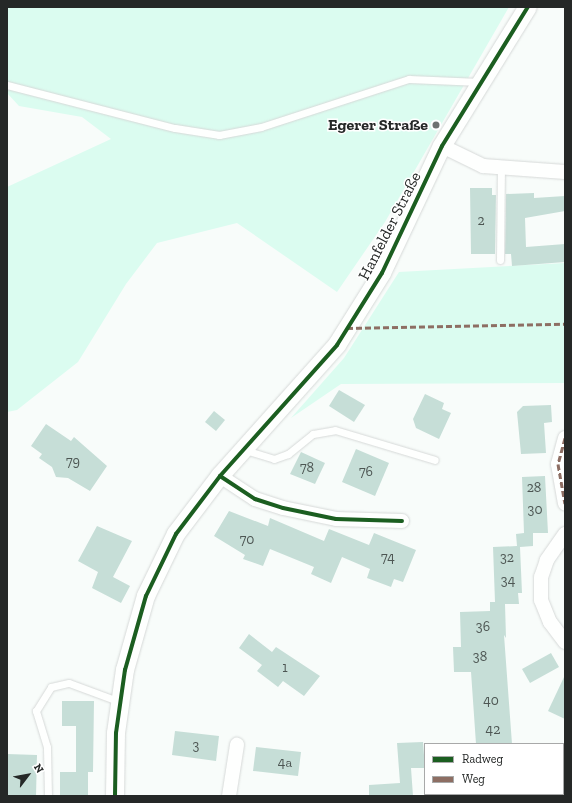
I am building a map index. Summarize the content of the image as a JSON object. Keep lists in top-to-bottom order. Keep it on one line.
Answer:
{"streets":{"street":["Hanfelder Straße"]},"places":["Egerer Straße"],"house_numbers":["2","79","78","76","28","30","70","74","32","34","36","38","1","40","42","3","4a"],"legend":["Radweg","Weg"],"north":"top right"}
